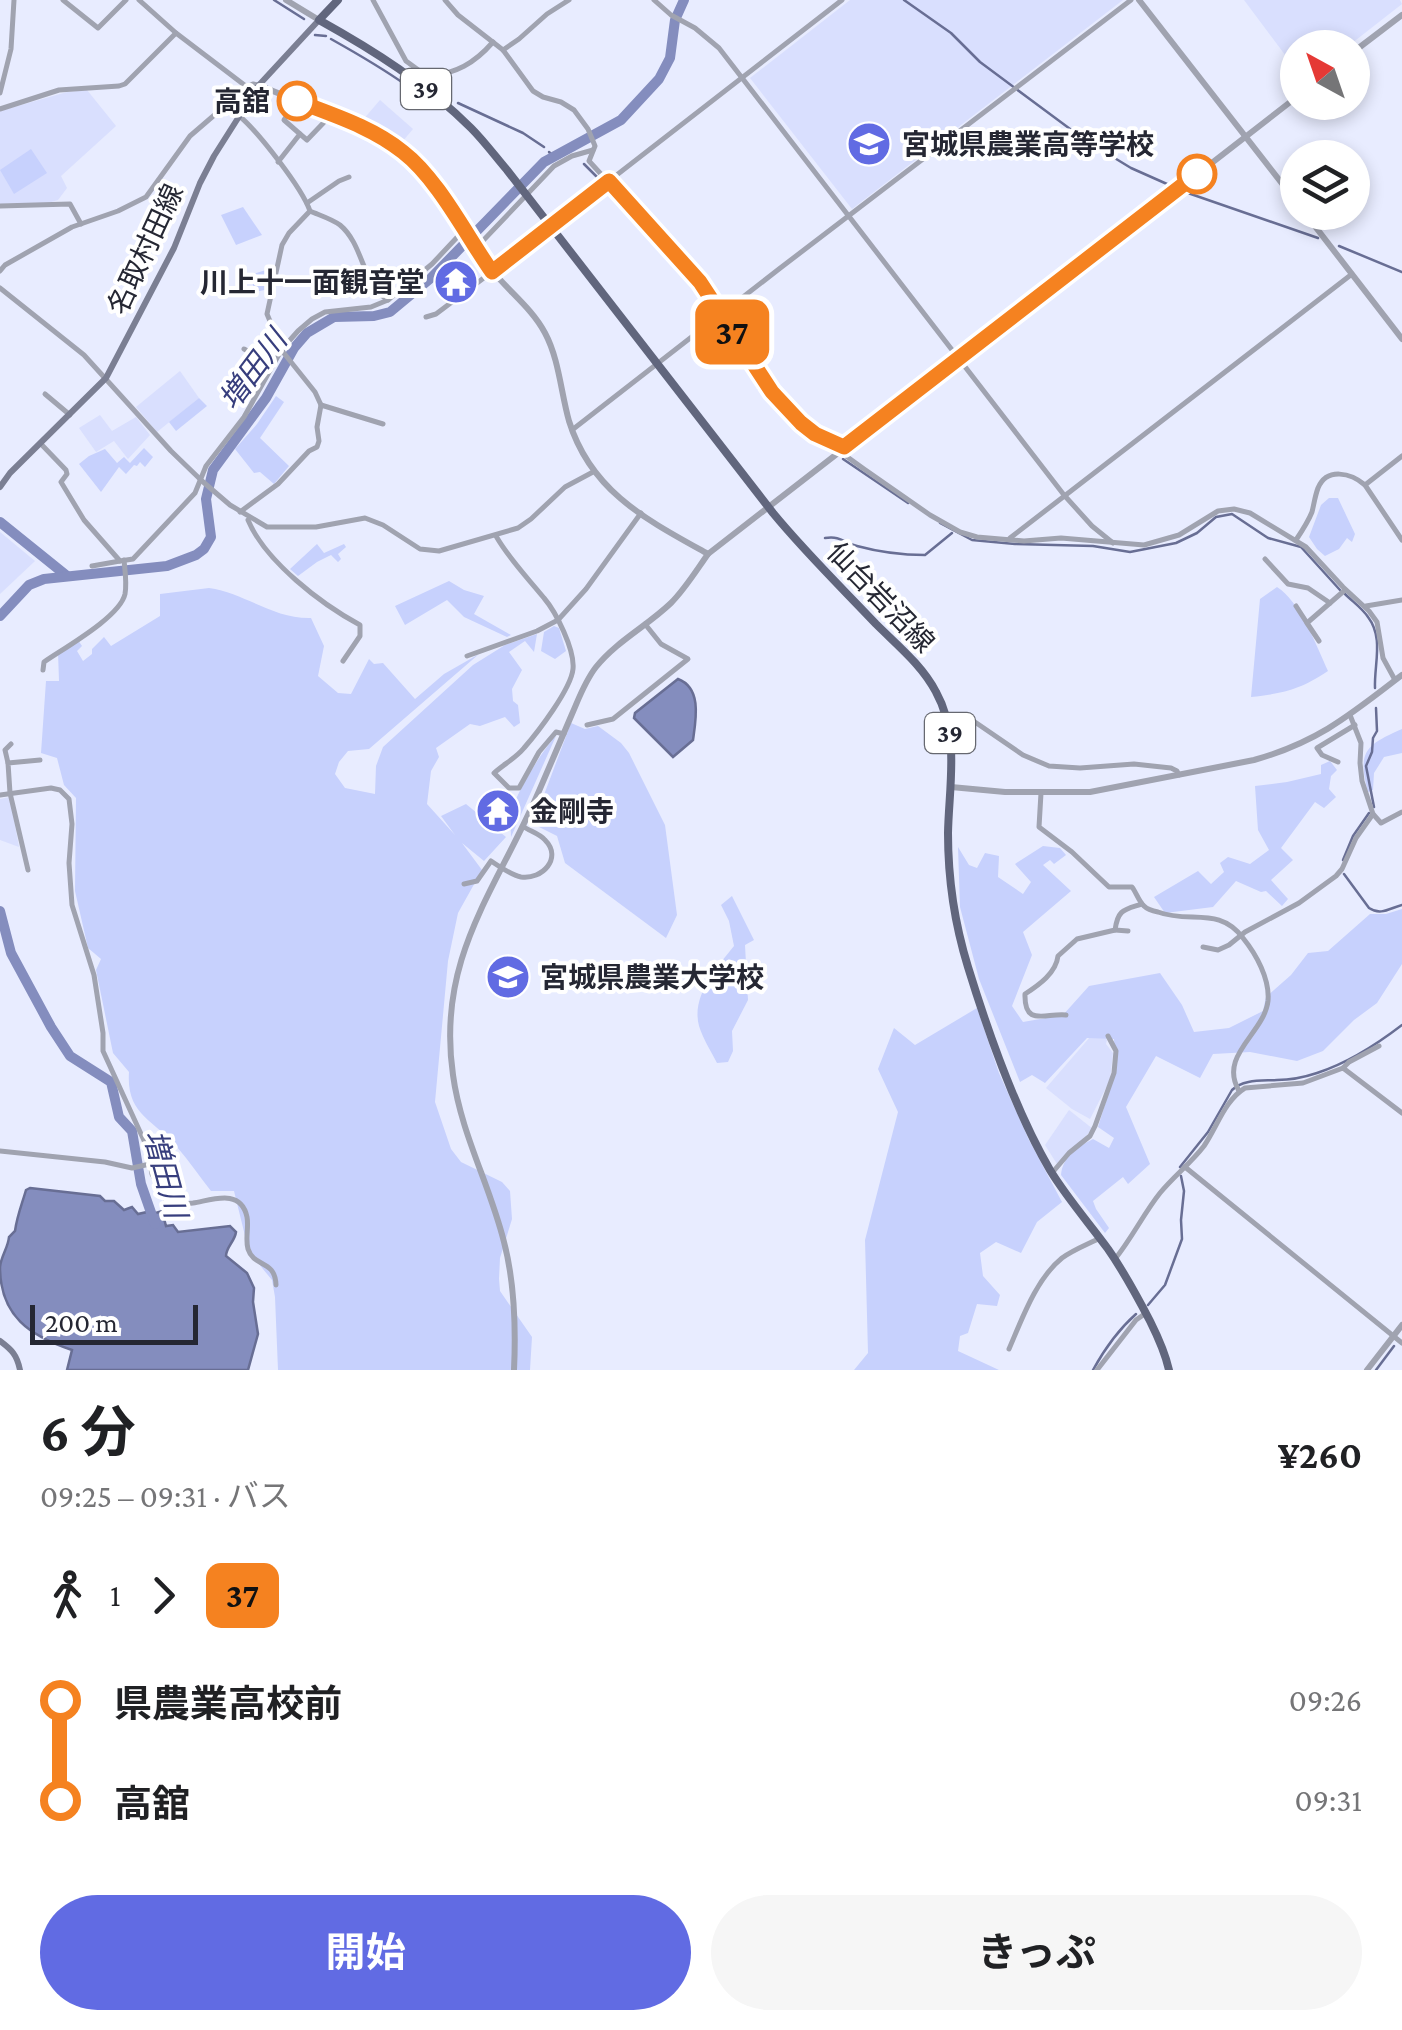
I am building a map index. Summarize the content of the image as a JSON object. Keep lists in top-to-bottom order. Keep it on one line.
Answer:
{"streets":{"main road":["39","名取村田線","仙台岩沼線"]},"crossings":[["名取村田線","仙台岩沼線"]],"water":["増田川"],"places":{"other":["高舘"],"school or university":["宮城県農業高等学校","宮城県農業大学校"],"temple":["川上十一面観音堂","金剛寺"]},"lines":["bus line 37"],"scale_bar":"200 m","north":"top left","page":{"on_map":"37","scale":"200 m","heading":["6 分","09:25 – 09:31 · バス","¥260"],"legs":["1","37"],"list":[{"name":"県農業高校前","value":"09:26"},{"name":"高舘","value":"09:31"}],"buttons":["開始","きっぷ"]}}
